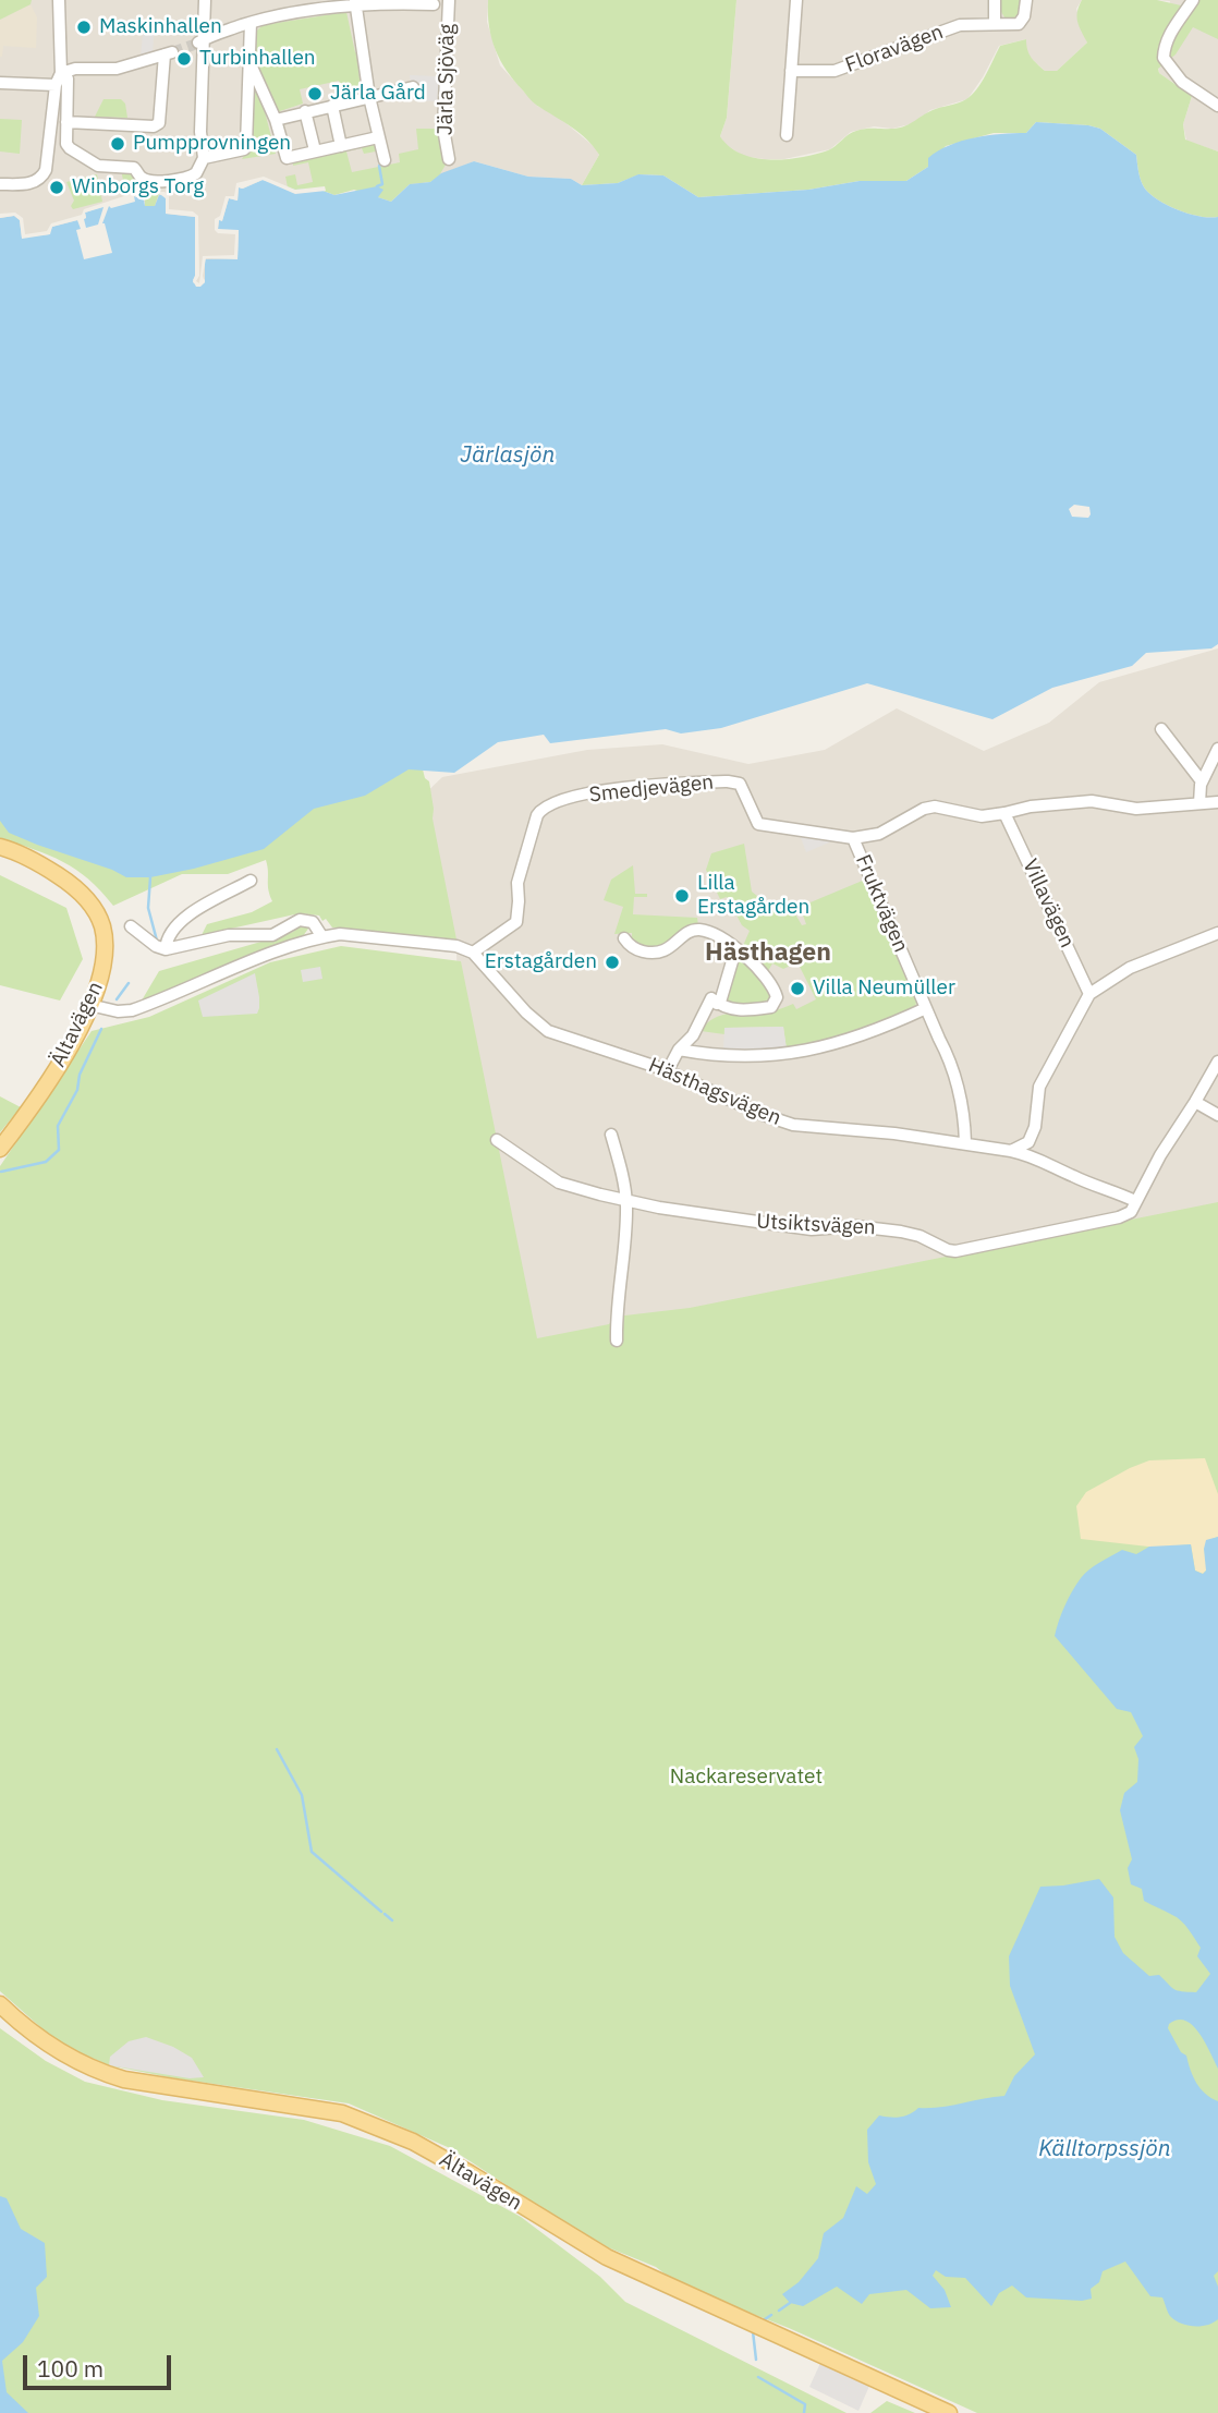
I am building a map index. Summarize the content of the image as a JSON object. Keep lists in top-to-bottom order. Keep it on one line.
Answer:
{"streets":{"main road":["Ältavägen"],"street":["Floravägen","Järla Sjöväg","Smedjevägen","Fruktvägen","Villavägen","Hästhagsvägen","Utsiktsvägen"]},"crossings":[["Smedjevägen","Fruktvägen"],["Smedjevägen","Villavägen"],["Smedjevägen","Hästhagsvägen"],["Fruktvägen","Hästhagsvägen"],["Hästhagsvägen","Utsiktsvägen"]],"districts":["Hästhagen"],"water":["Järlasjön","Källtorpssjön"],"parks":["Nackareservatet"],"places":["Maskinhallen","Turbinhallen","Järla Gård","Pumpprovningen","Winborgs Torg","Lilla Erstagården","Erstagården","Villa Neumüller"],"scale_bar":"100 m"}
